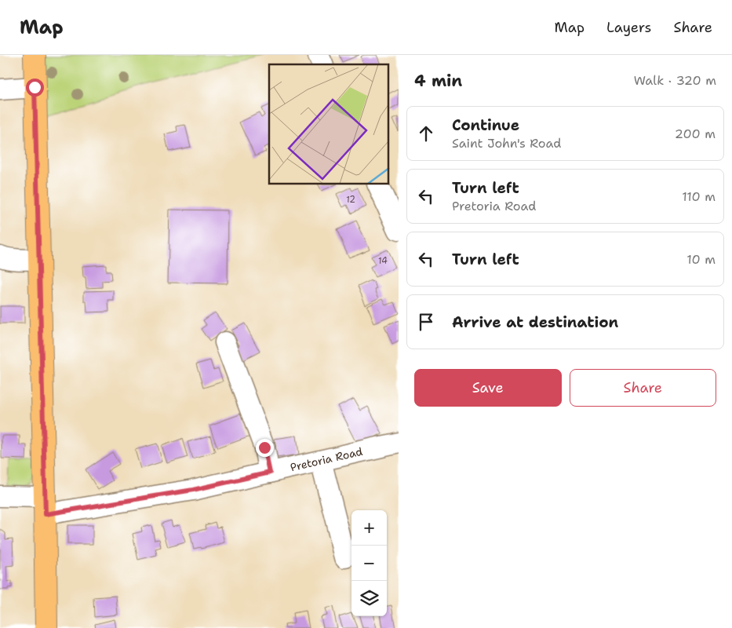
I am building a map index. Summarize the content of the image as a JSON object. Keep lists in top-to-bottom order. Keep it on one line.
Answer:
{"streets":{"street":["Pretoria Road"]},"house_numbers":["12","14"],"page":{"header":"Map","nav":["Map","Layers","Share"],"heading":["4 min","Walk · 320 m"],"list":[["Continue","Saint John's Road","200 m"],["Turn left","Pretoria Road","110 m"],["Turn left","10 m"],"Arrive at destination"],"buttons":["Save","Share"],"map_buttons":["+","−"]}}
